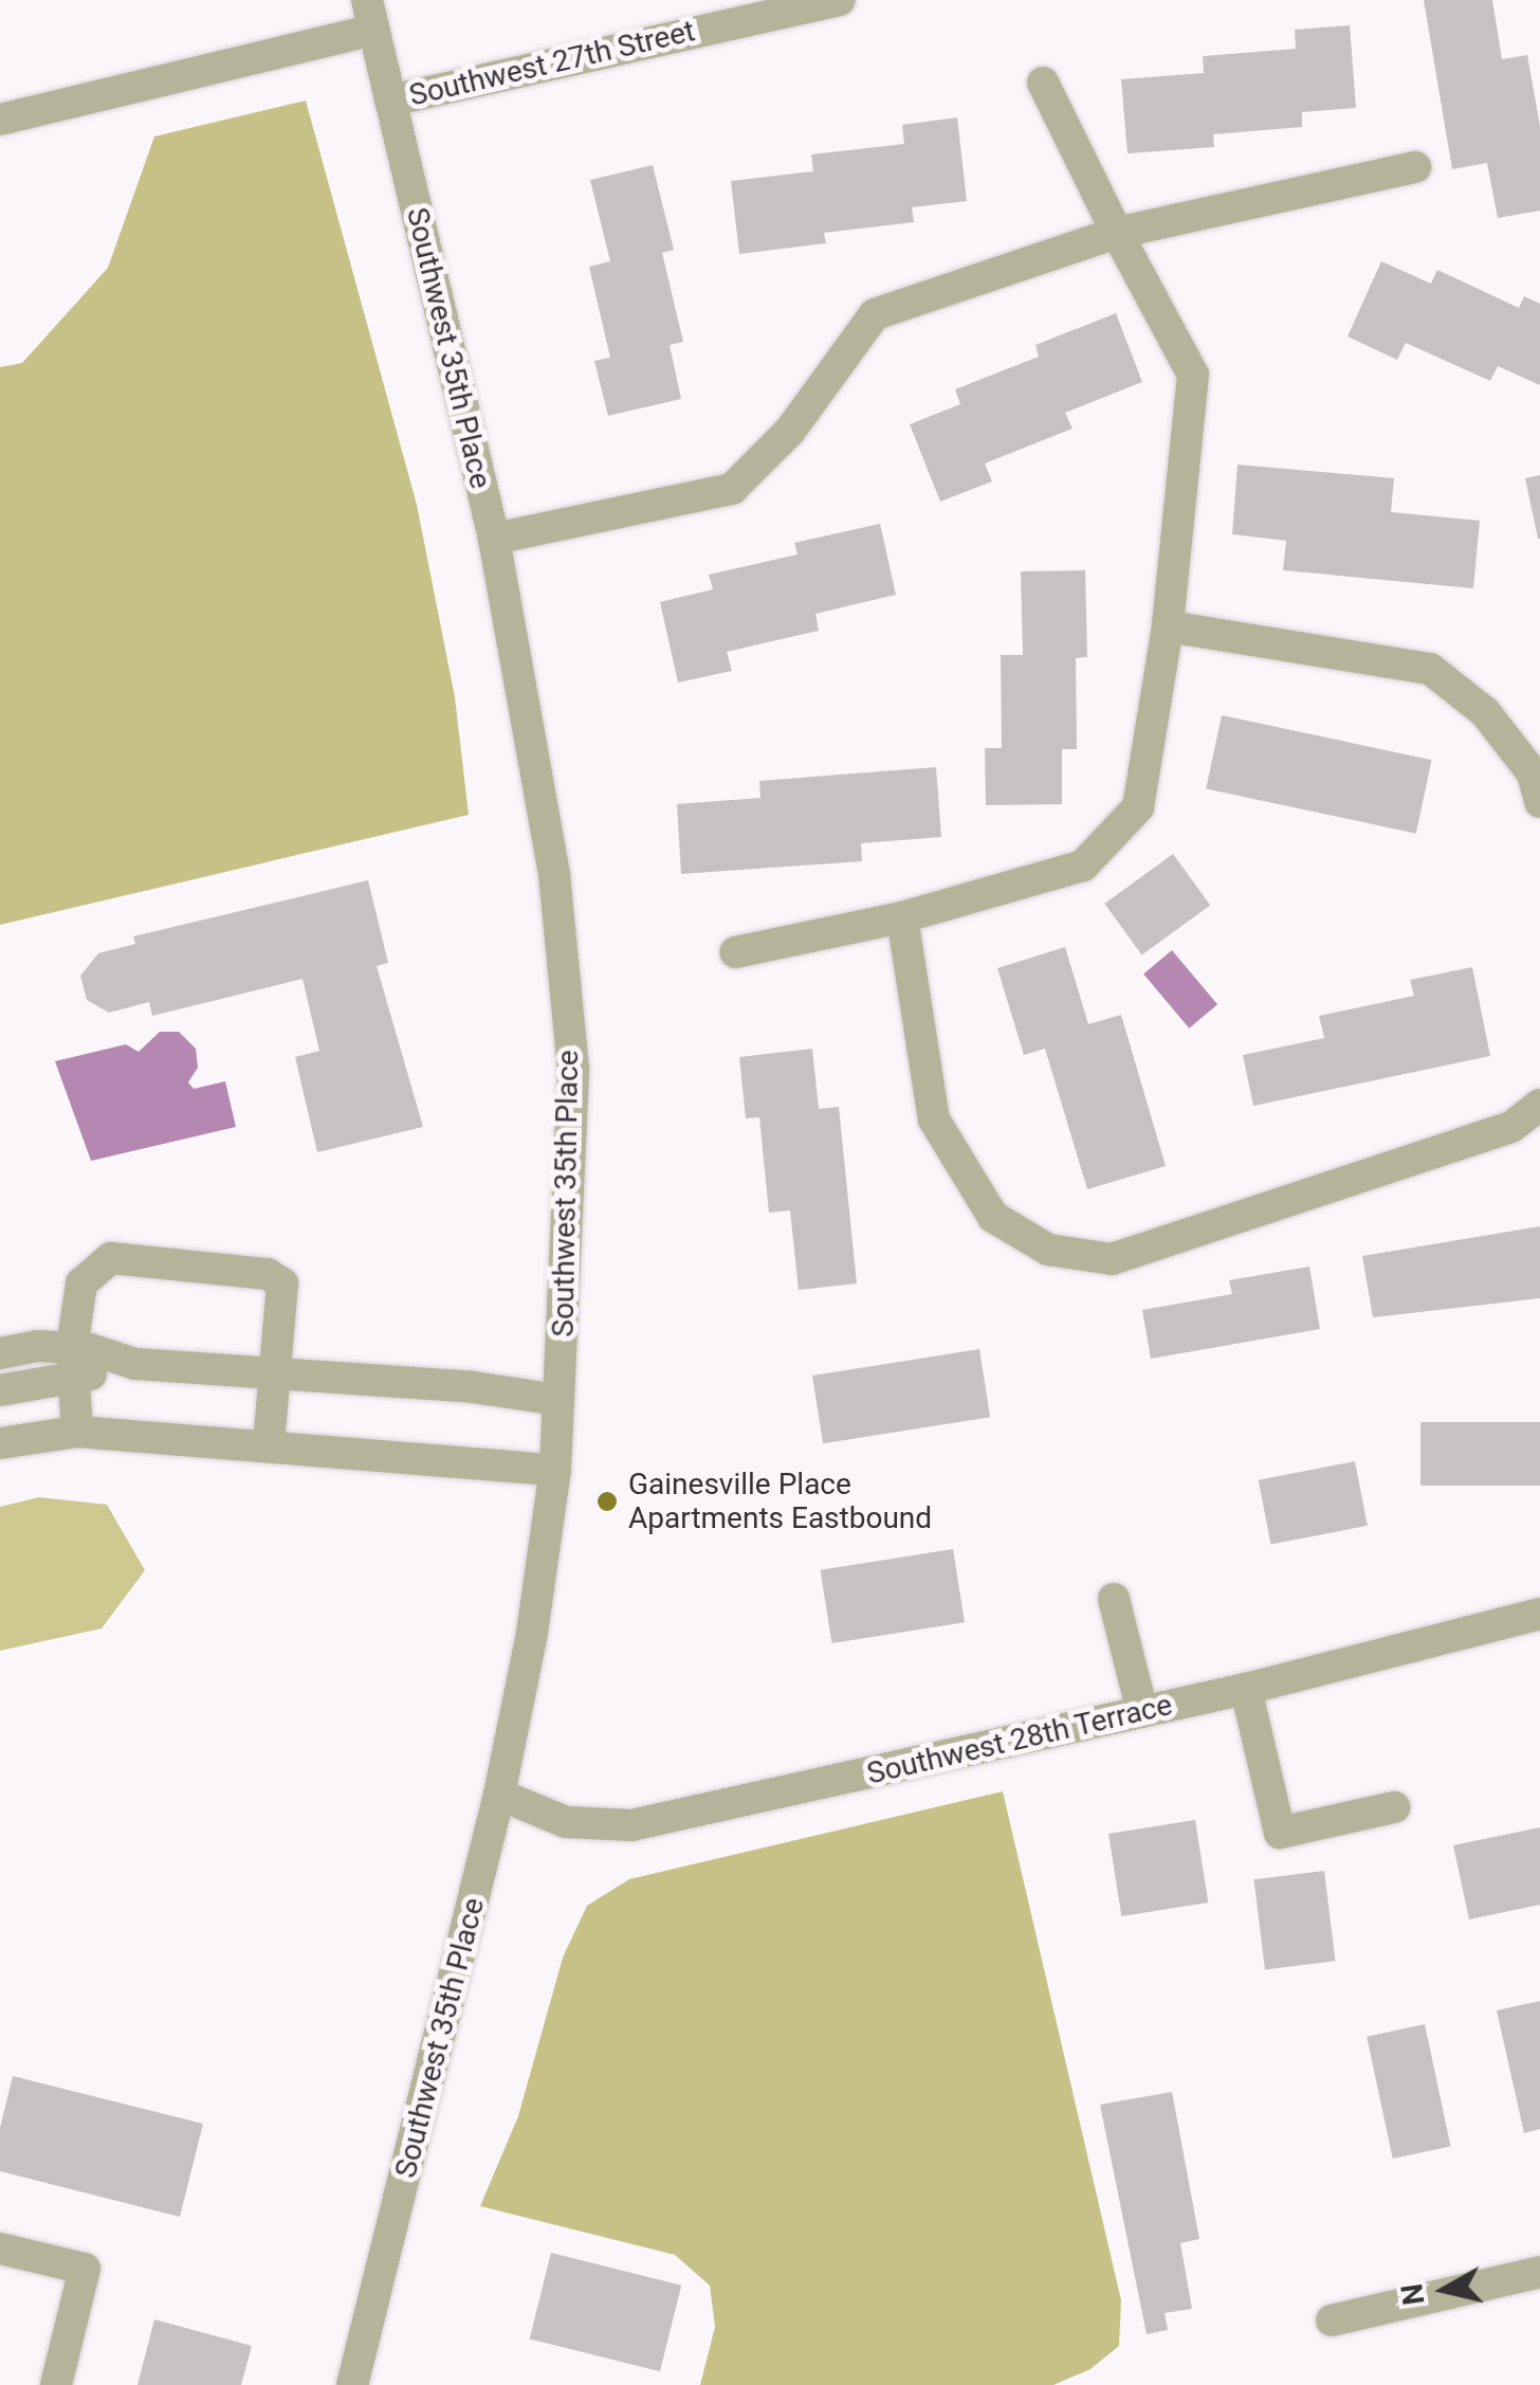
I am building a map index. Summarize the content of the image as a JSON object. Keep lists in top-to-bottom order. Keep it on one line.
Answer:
{"streets":{"street":["Southwest 27th Street","Southwest 35th Place","Southwest 28th Terrace"]},"crossings":[["Southwest 27th Street","Southwest 35th Place"],["Southwest 35th Place","Southwest 28th Terrace"]],"places":["Gainesville Place Apartments Eastbound"],"north":"left"}
